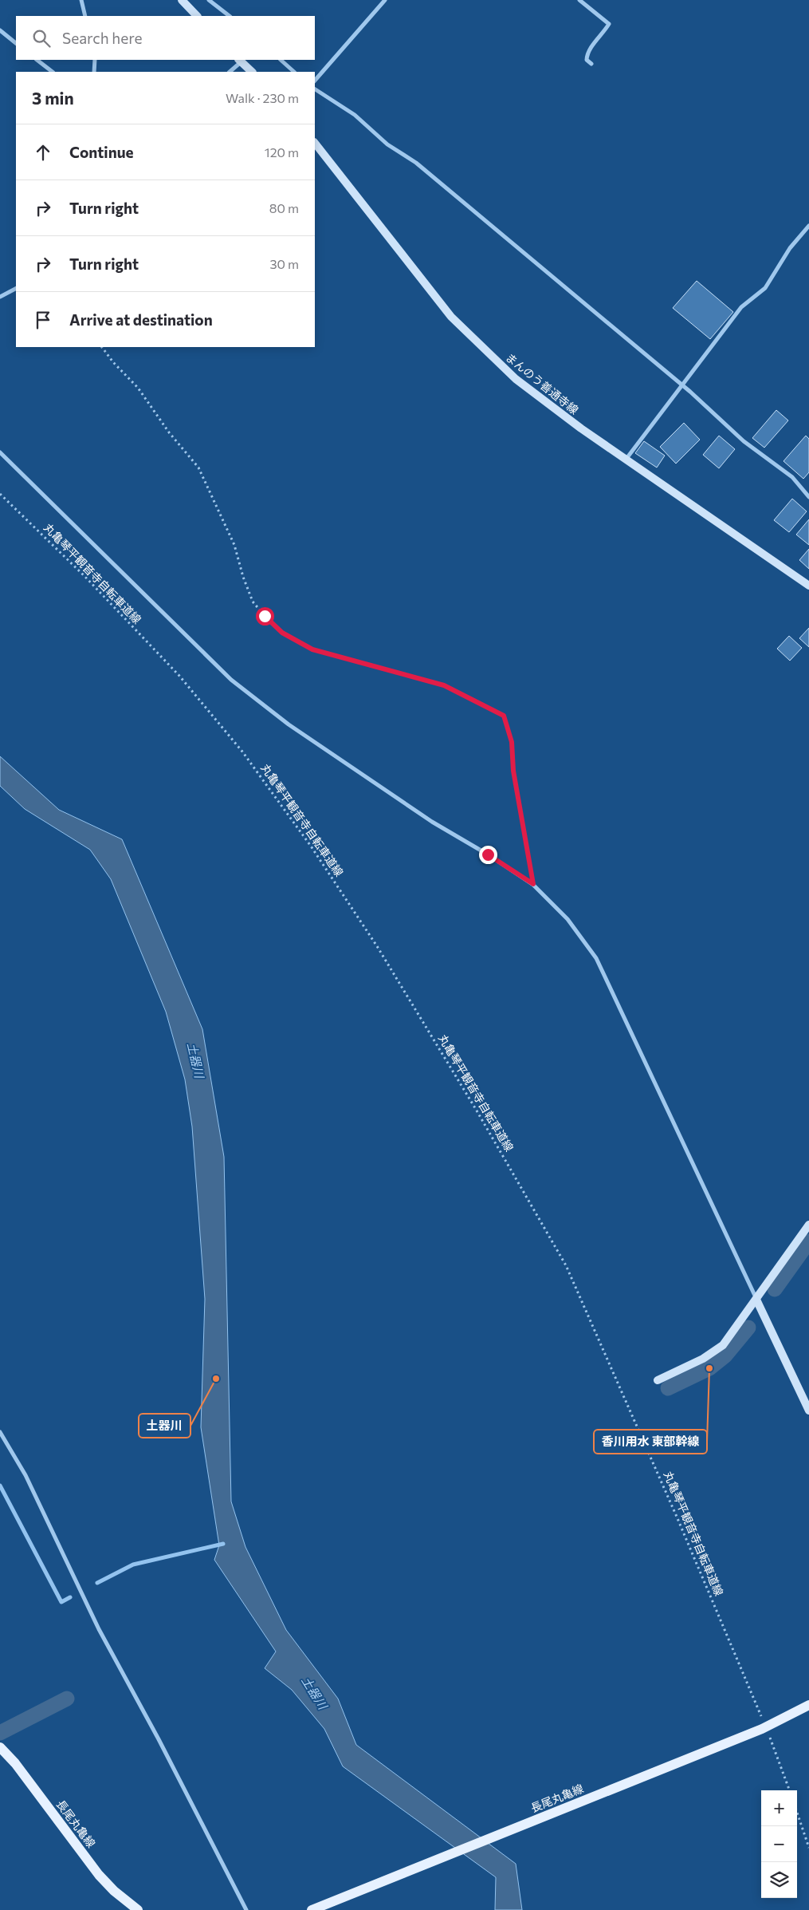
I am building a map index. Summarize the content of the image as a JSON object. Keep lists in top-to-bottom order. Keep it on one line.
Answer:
{"streets":{"main road":["まんのう善通寺線","長尾丸亀線"],"path":["丸亀琴平観音寺自転車道線"]},"crossings":[["丸亀琴平観音寺自転車道線","長尾丸亀線"]],"water":["土器川"],"places":["香川用水 東部幹線","土器川"],"page":{"search":"Search here","heading":["3 min","Walk · 230 m"],"list":[["Continue","120 m"],["Turn right","80 m"],["Turn right","30 m"],"Arrive at destination"],"map_buttons":["+","−"]}}
